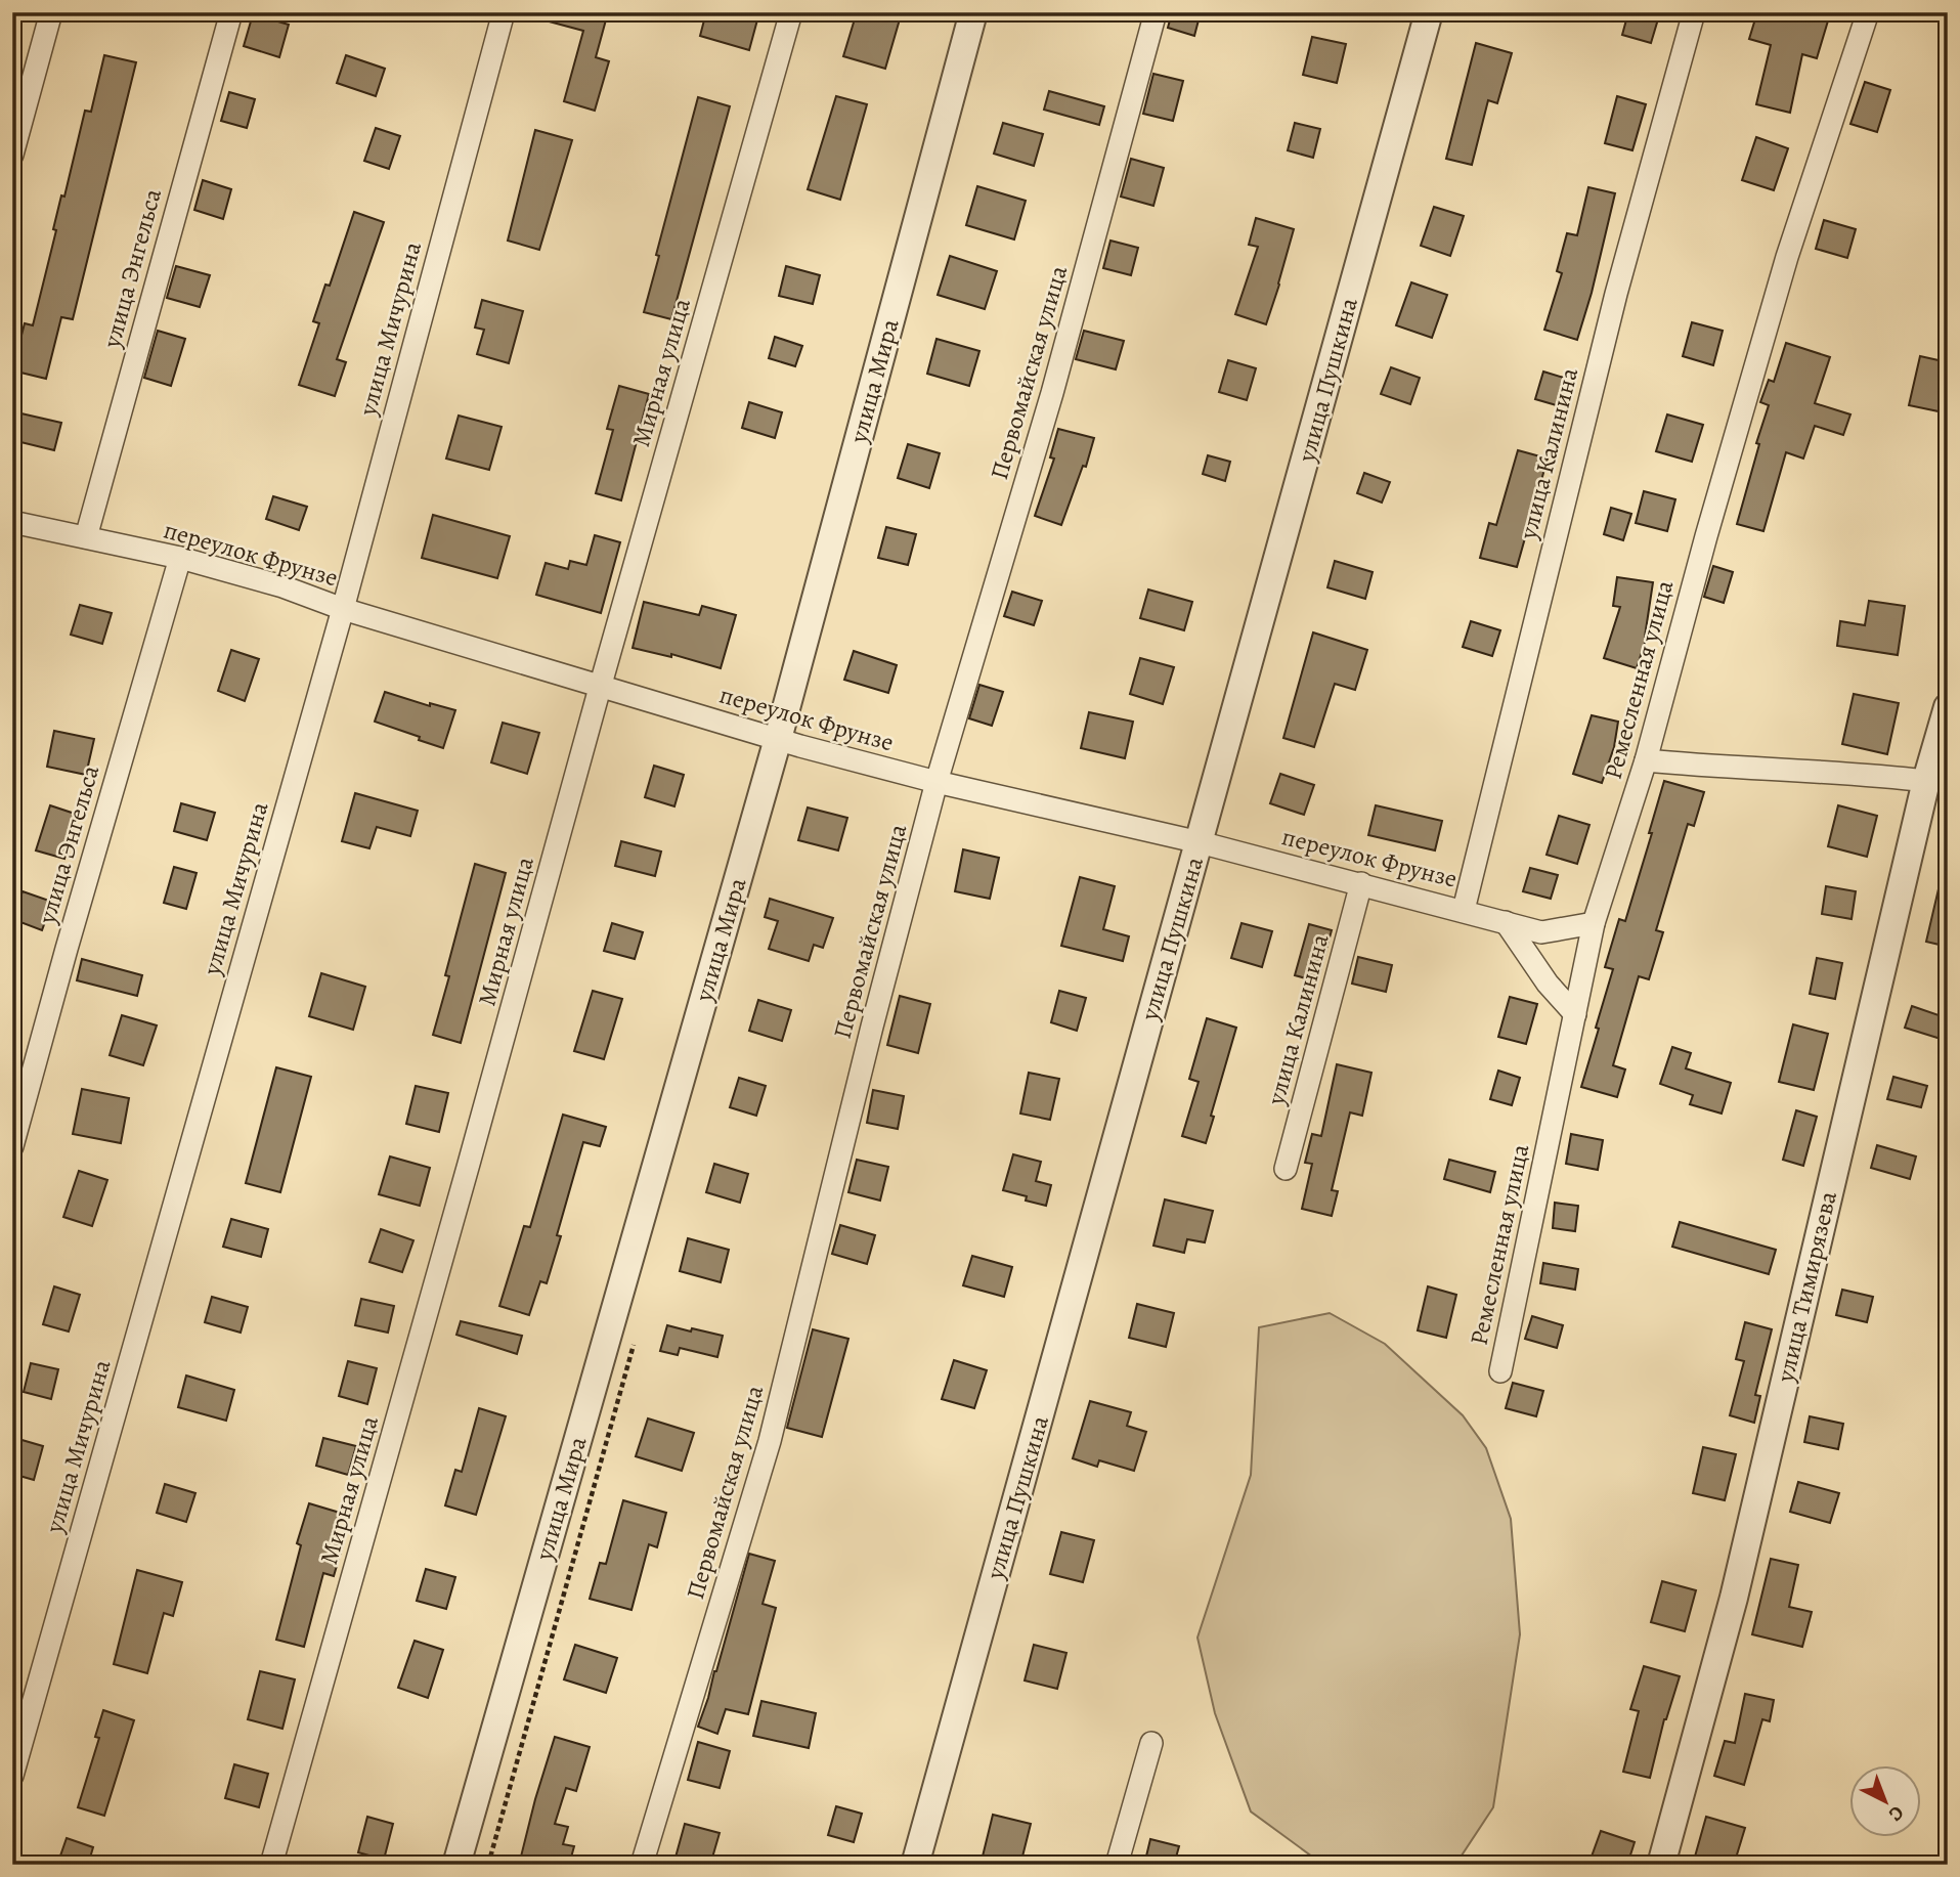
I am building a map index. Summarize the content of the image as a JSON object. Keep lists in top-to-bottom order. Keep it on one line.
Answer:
{"streets":{"street":["улица Энгельса","улица Мичурина","Мирная улица","Первомайская улица","улица Пушкина","улица Мира","улица Калинина","переулок Фрунзе","Ремесленная улица","улица Тимирязева"]},"crossings":[["улица Энгельса","переулок Фрунзе"],["улица Мичурина","переулок Фрунзе"],["Мирная улица","переулок Фрунзе"],["Первомайская улица","переулок Фрунзе"],["улица Пушкина","переулок Фрунзе"],["улица Мира","переулок Фрунзе"],["улица Калинина","переулок Фрунзе"],["переулок Фрунзе","Ремесленная улица"]],"north":"bottom right"}
